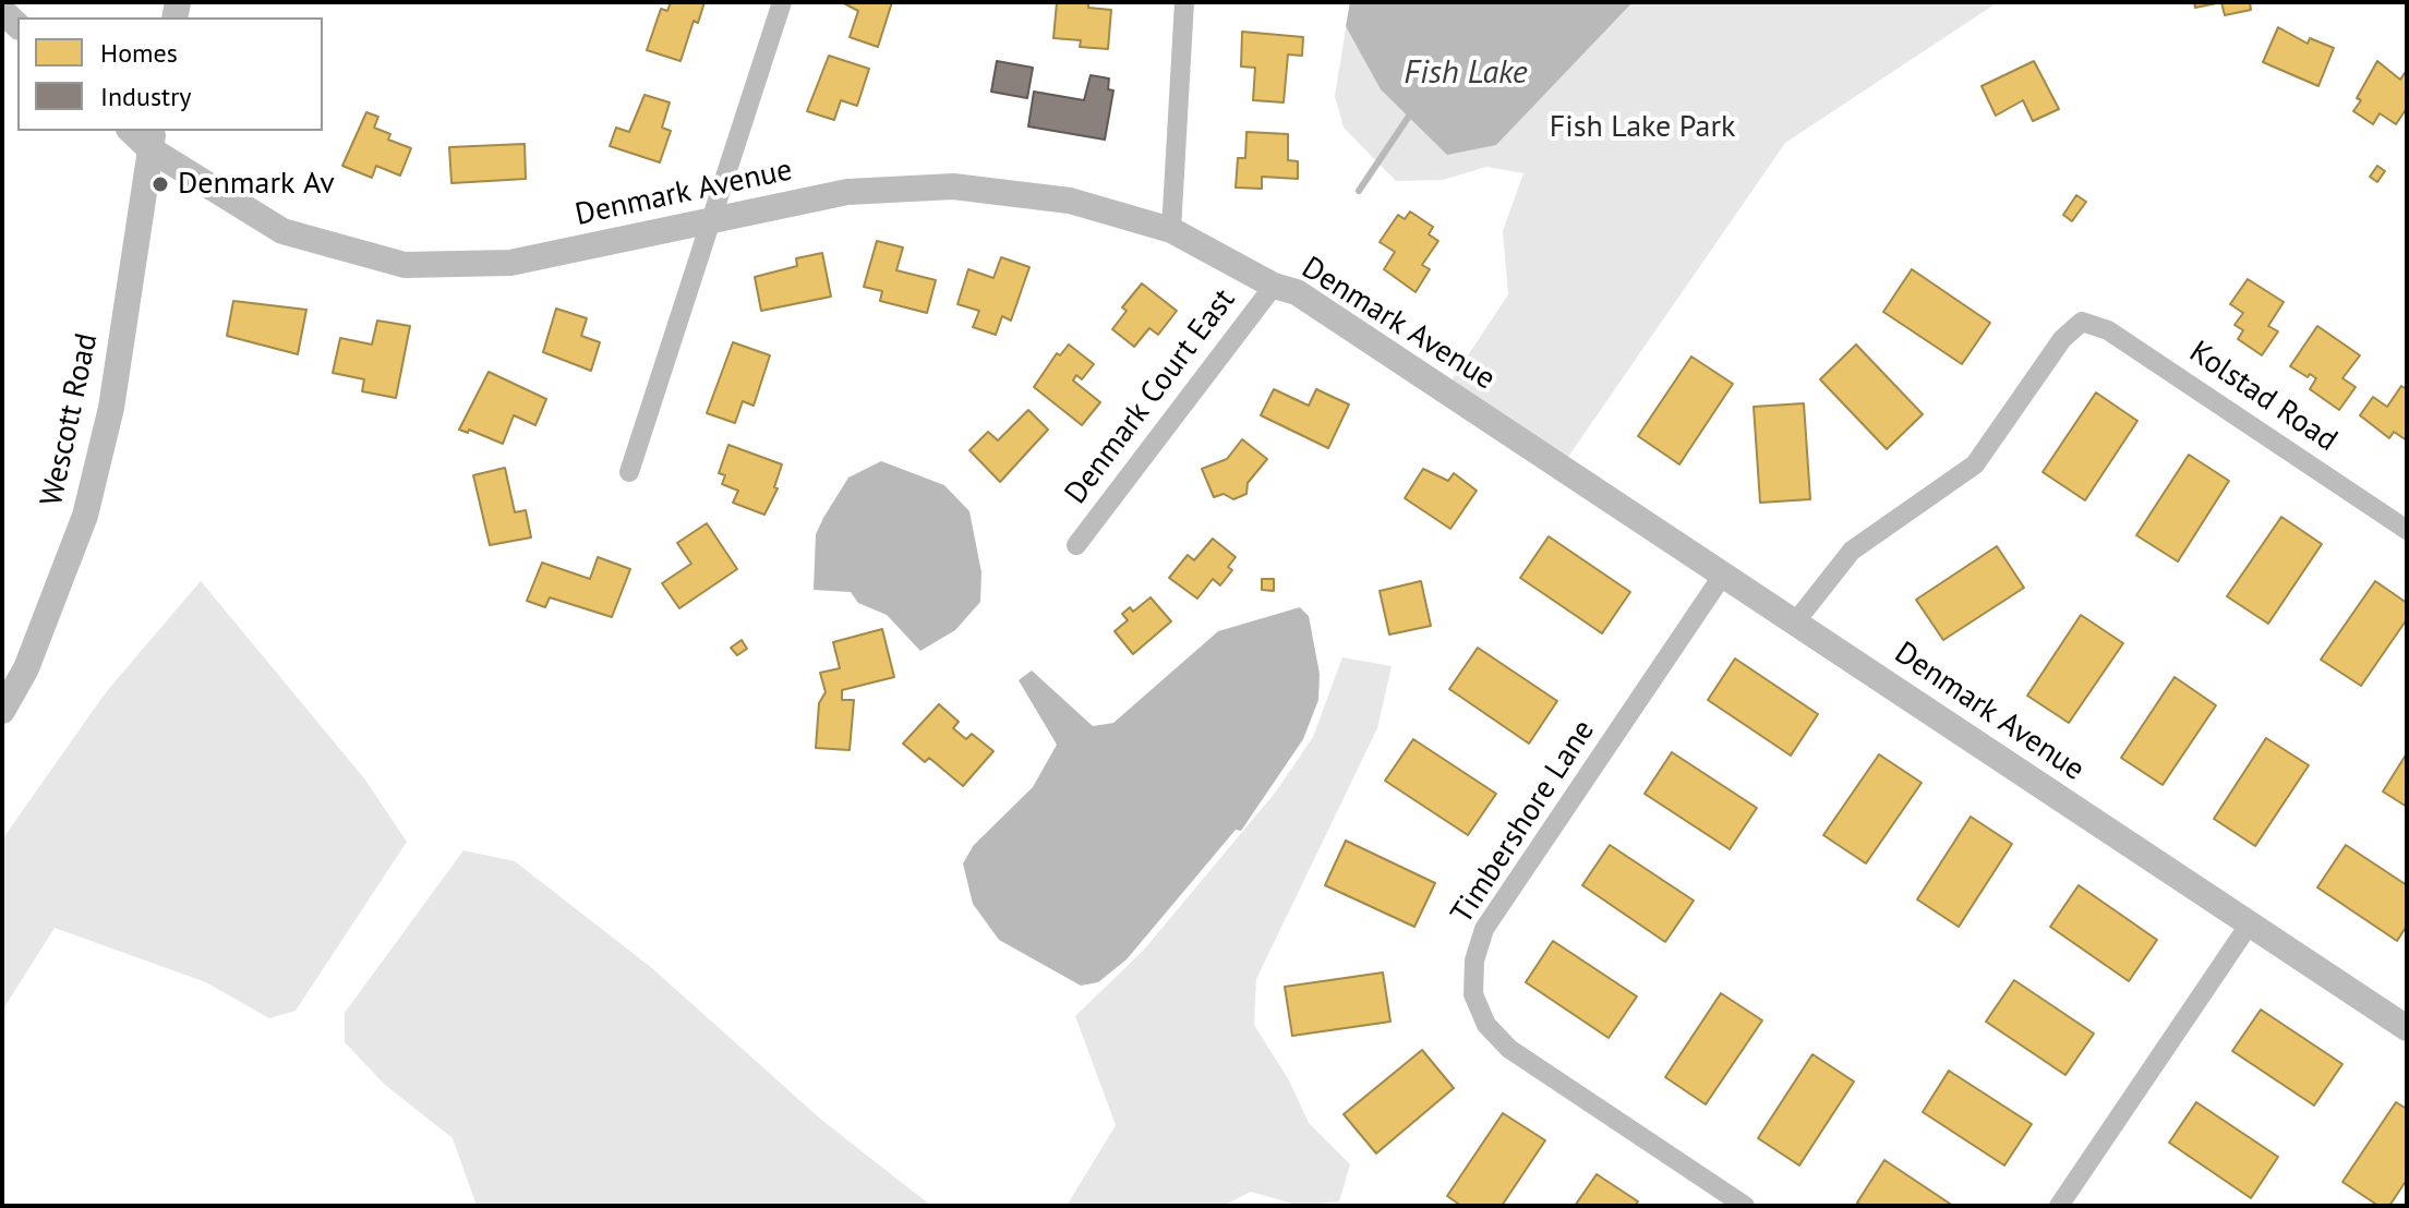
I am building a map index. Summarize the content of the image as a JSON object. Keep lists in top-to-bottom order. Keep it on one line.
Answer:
{"streets":{"street":["Denmark Avenue","Denmark Court East","Kolstad Road","Wescott Road","Timbershore Lane"]},"crossings":[["Denmark Avenue","Denmark Court East"],["Denmark Avenue","Kolstad Road"],["Denmark Avenue","Wescott Road"],["Denmark Avenue","Timbershore Lane"]],"water":["Fish Lake"],"parks":["Fish Lake Park"],"places":["Denmark Av"],"legend":["Homes","Industry"]}
